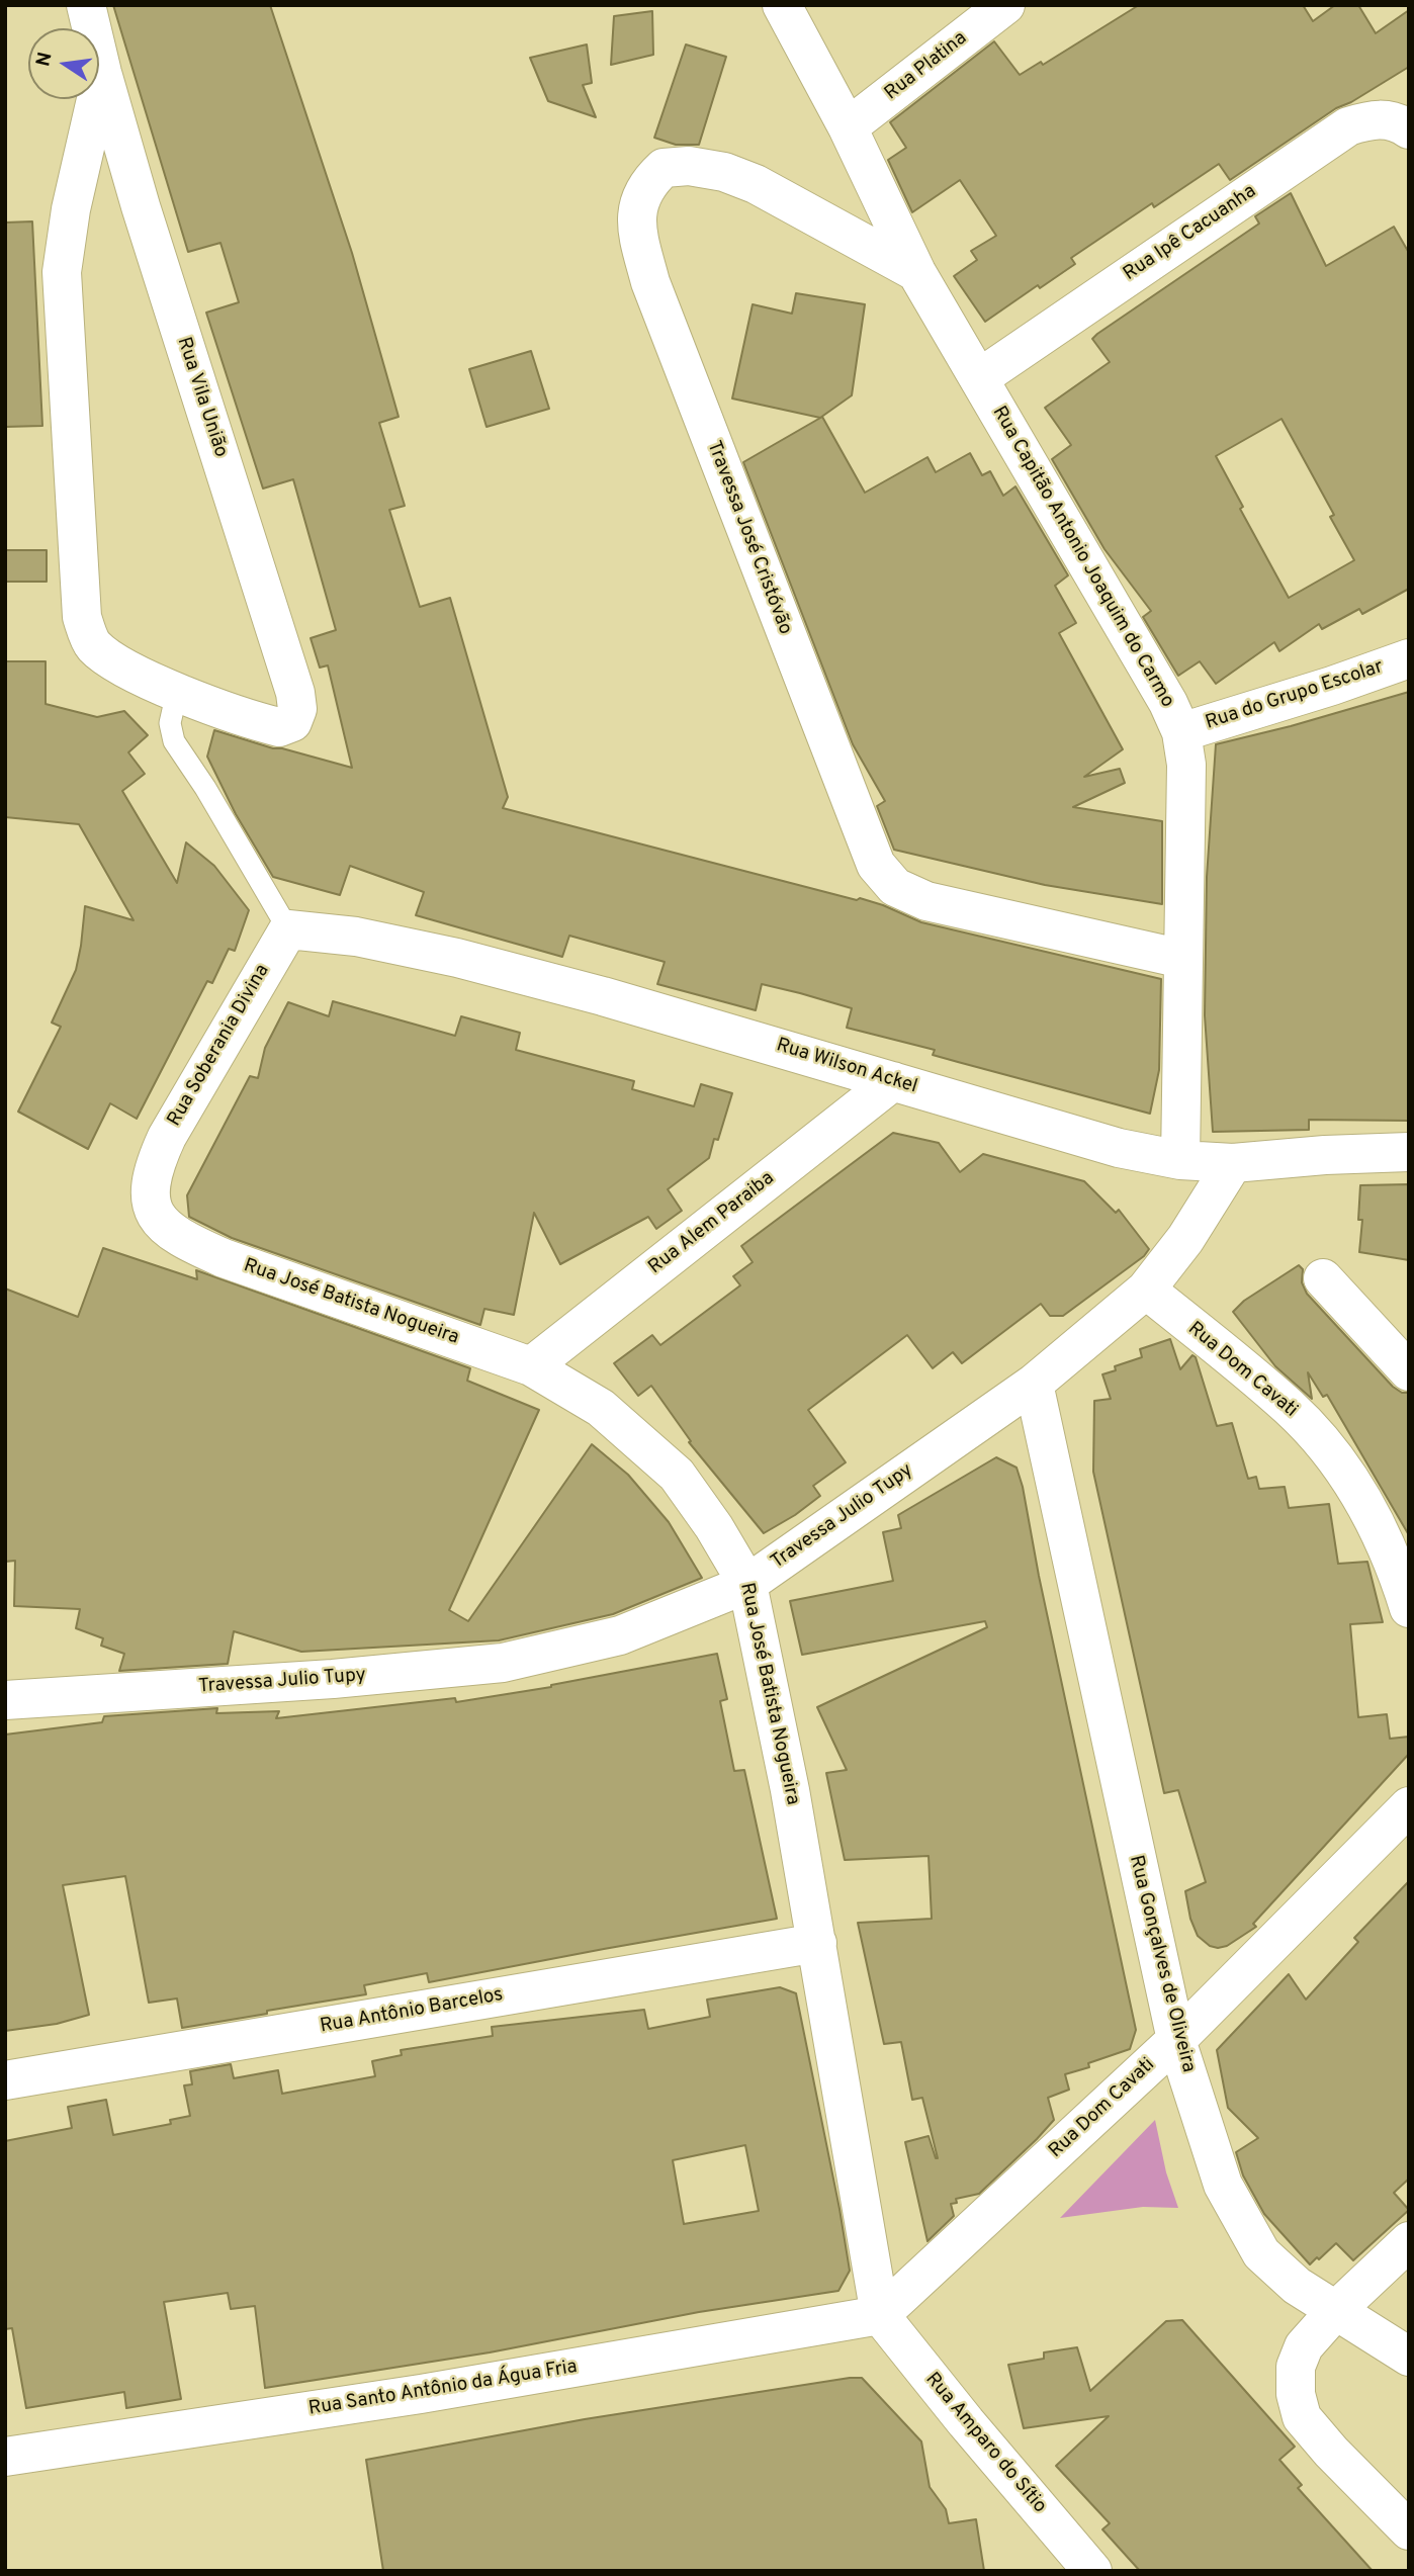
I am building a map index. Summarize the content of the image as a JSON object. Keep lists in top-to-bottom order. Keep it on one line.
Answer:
{"streets":{"street":["Rua Platina","Rua Ipê Cacuanha","Rua Vila União","Travessa José Cristóvão","Rua Capitão Antonio Joaquim do Carmo","Rua do Grupo Escolar","Rua Soberania Divina","Rua Wilson Ackel","Rua Alem Paraiba","Rua José Batista Nogueira","Rua Dom Cavati","Travessa Julio Tupy","Rua Gonçalves de Oliveira","Rua Antônio Barcelos","Rua Santo Antônio da Água Fria","Rua Amparo do Sítio"]},"crossings":[["Rua Platina","Rua Capitão Antonio Joaquim do Carmo"],["Rua Ipê Cacuanha","Rua Capitão Antonio Joaquim do Carmo"],["Travessa José Cristóvão","Rua Capitão Antonio Joaquim do Carmo"],["Rua Capitão Antonio Joaquim do Carmo","Rua do Grupo Escolar"],["Rua Capitão Antonio Joaquim do Carmo","Rua Wilson Ackel"],["Rua Soberania Divina","Rua Wilson Ackel"],["Rua Soberania Divina","Rua José Batista Nogueira"],["Rua Wilson Ackel","Rua Alem Paraiba"],["Rua Wilson Ackel","Travessa Julio Tupy"],["Rua Alem Paraiba","Rua José Batista Nogueira"],["Rua José Batista Nogueira","Rua Dom Cavati"],["Rua José Batista Nogueira","Travessa Julio Tupy"],["Rua José Batista Nogueira","Rua Antônio Barcelos"],["Rua José Batista Nogueira","Rua Santo Antônio da Água Fria"],["Rua José Batista Nogueira","Rua Amparo do Sítio"],["Rua Dom Cavati","Travessa Julio Tupy"],["Rua Dom Cavati","Rua Gonçalves de Oliveira"],["Rua Dom Cavati","Rua Santo Antônio da Água Fria"],["Rua Dom Cavati","Rua Amparo do Sítio"],["Travessa Julio Tupy","Rua Gonçalves de Oliveira"],["Rua Santo Antônio da Água Fria","Rua Amparo do Sítio"]],"north":"left"}
